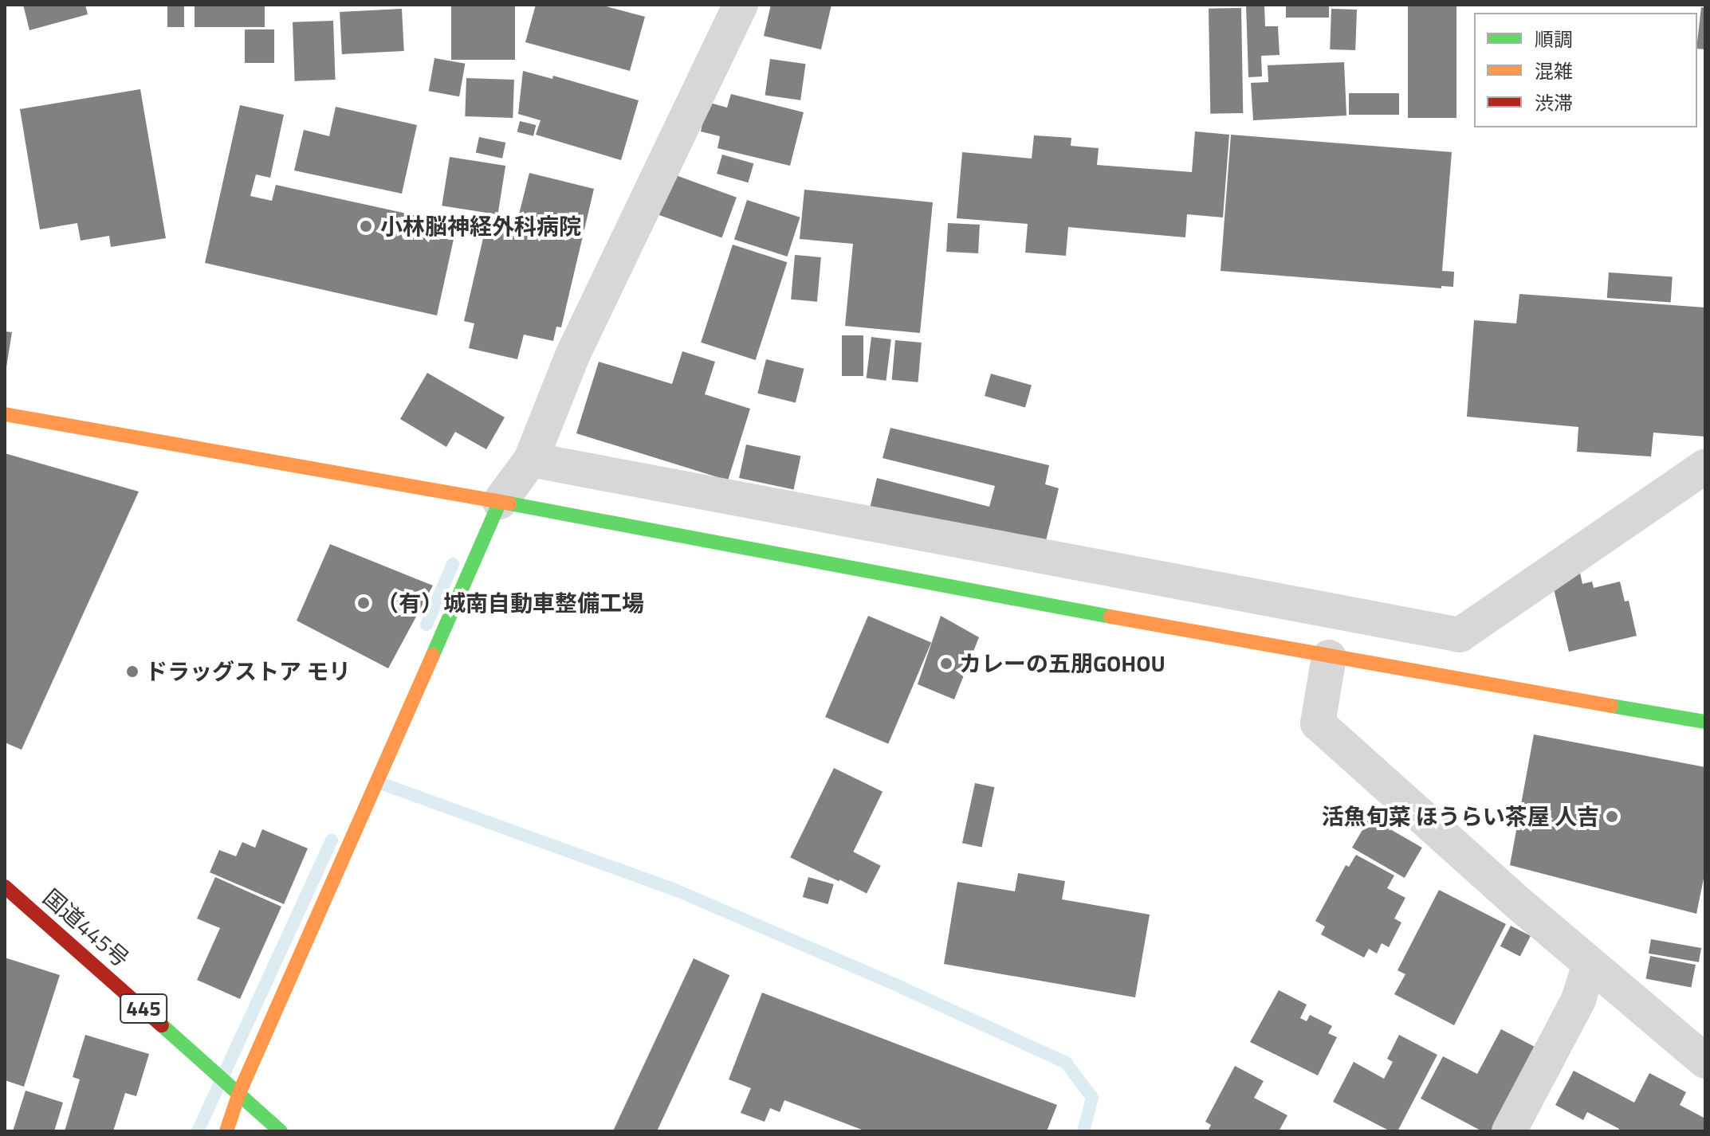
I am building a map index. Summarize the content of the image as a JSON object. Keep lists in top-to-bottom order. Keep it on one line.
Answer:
{"streets":{"main road":["国道445号","445"]},"places":["小林脳神経外科病院","（有）城南自動車整備工場","カレーの五朋GOHOU","ドラッグストア モリ","活魚旬菜 ほうらい茶屋 人吉"],"legend":["順調","混雑","渋滞"]}
